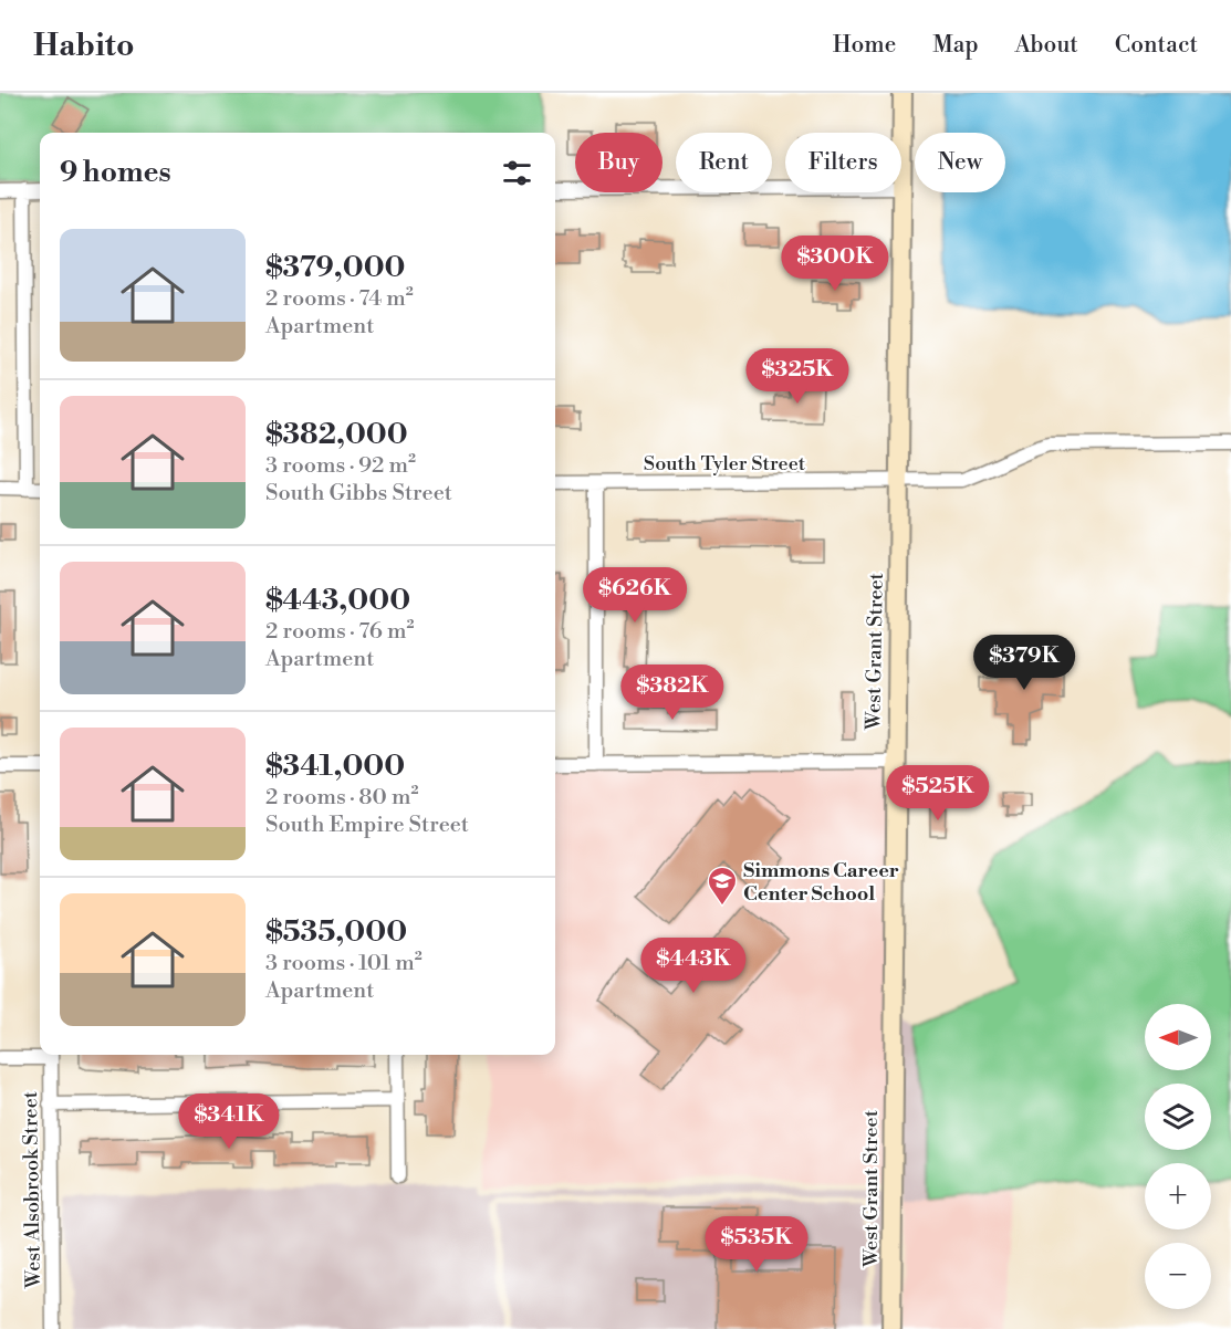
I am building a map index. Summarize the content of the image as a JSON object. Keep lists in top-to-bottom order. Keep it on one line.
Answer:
{"streets":{"street":["South Tyler Street","West Grant Street","West Alsobrook Street"]},"crossings":[["South Tyler Street","West Grant Street"]],"places":{"school or university":["Simmons Career Center School"]},"north":"left","page":{"header":"Habito","nav":["Home","Map","About","Contact"],"chip":["Buy","Rent","Filters","New"],"heading":"9 homes","list":[{"name":"$379,000","note":"2 rooms · 74 m² · Apartment"},{"name":"$382,000","note":"3 rooms · 92 m² · South Gibbs Street"},{"name":"$443,000","note":"2 rooms · 76 m² · Apartment"},{"name":"$341,000","note":"2 rooms · 80 m² · South Empire Street"},{"name":"$535,000","note":"3 rooms · 101 m² · Apartment"}],"price":["$300K","$325K","$626K","$379K","$382K","$525K","$443K","$341K","$535K"],"map_buttons":["+","−"]}}
